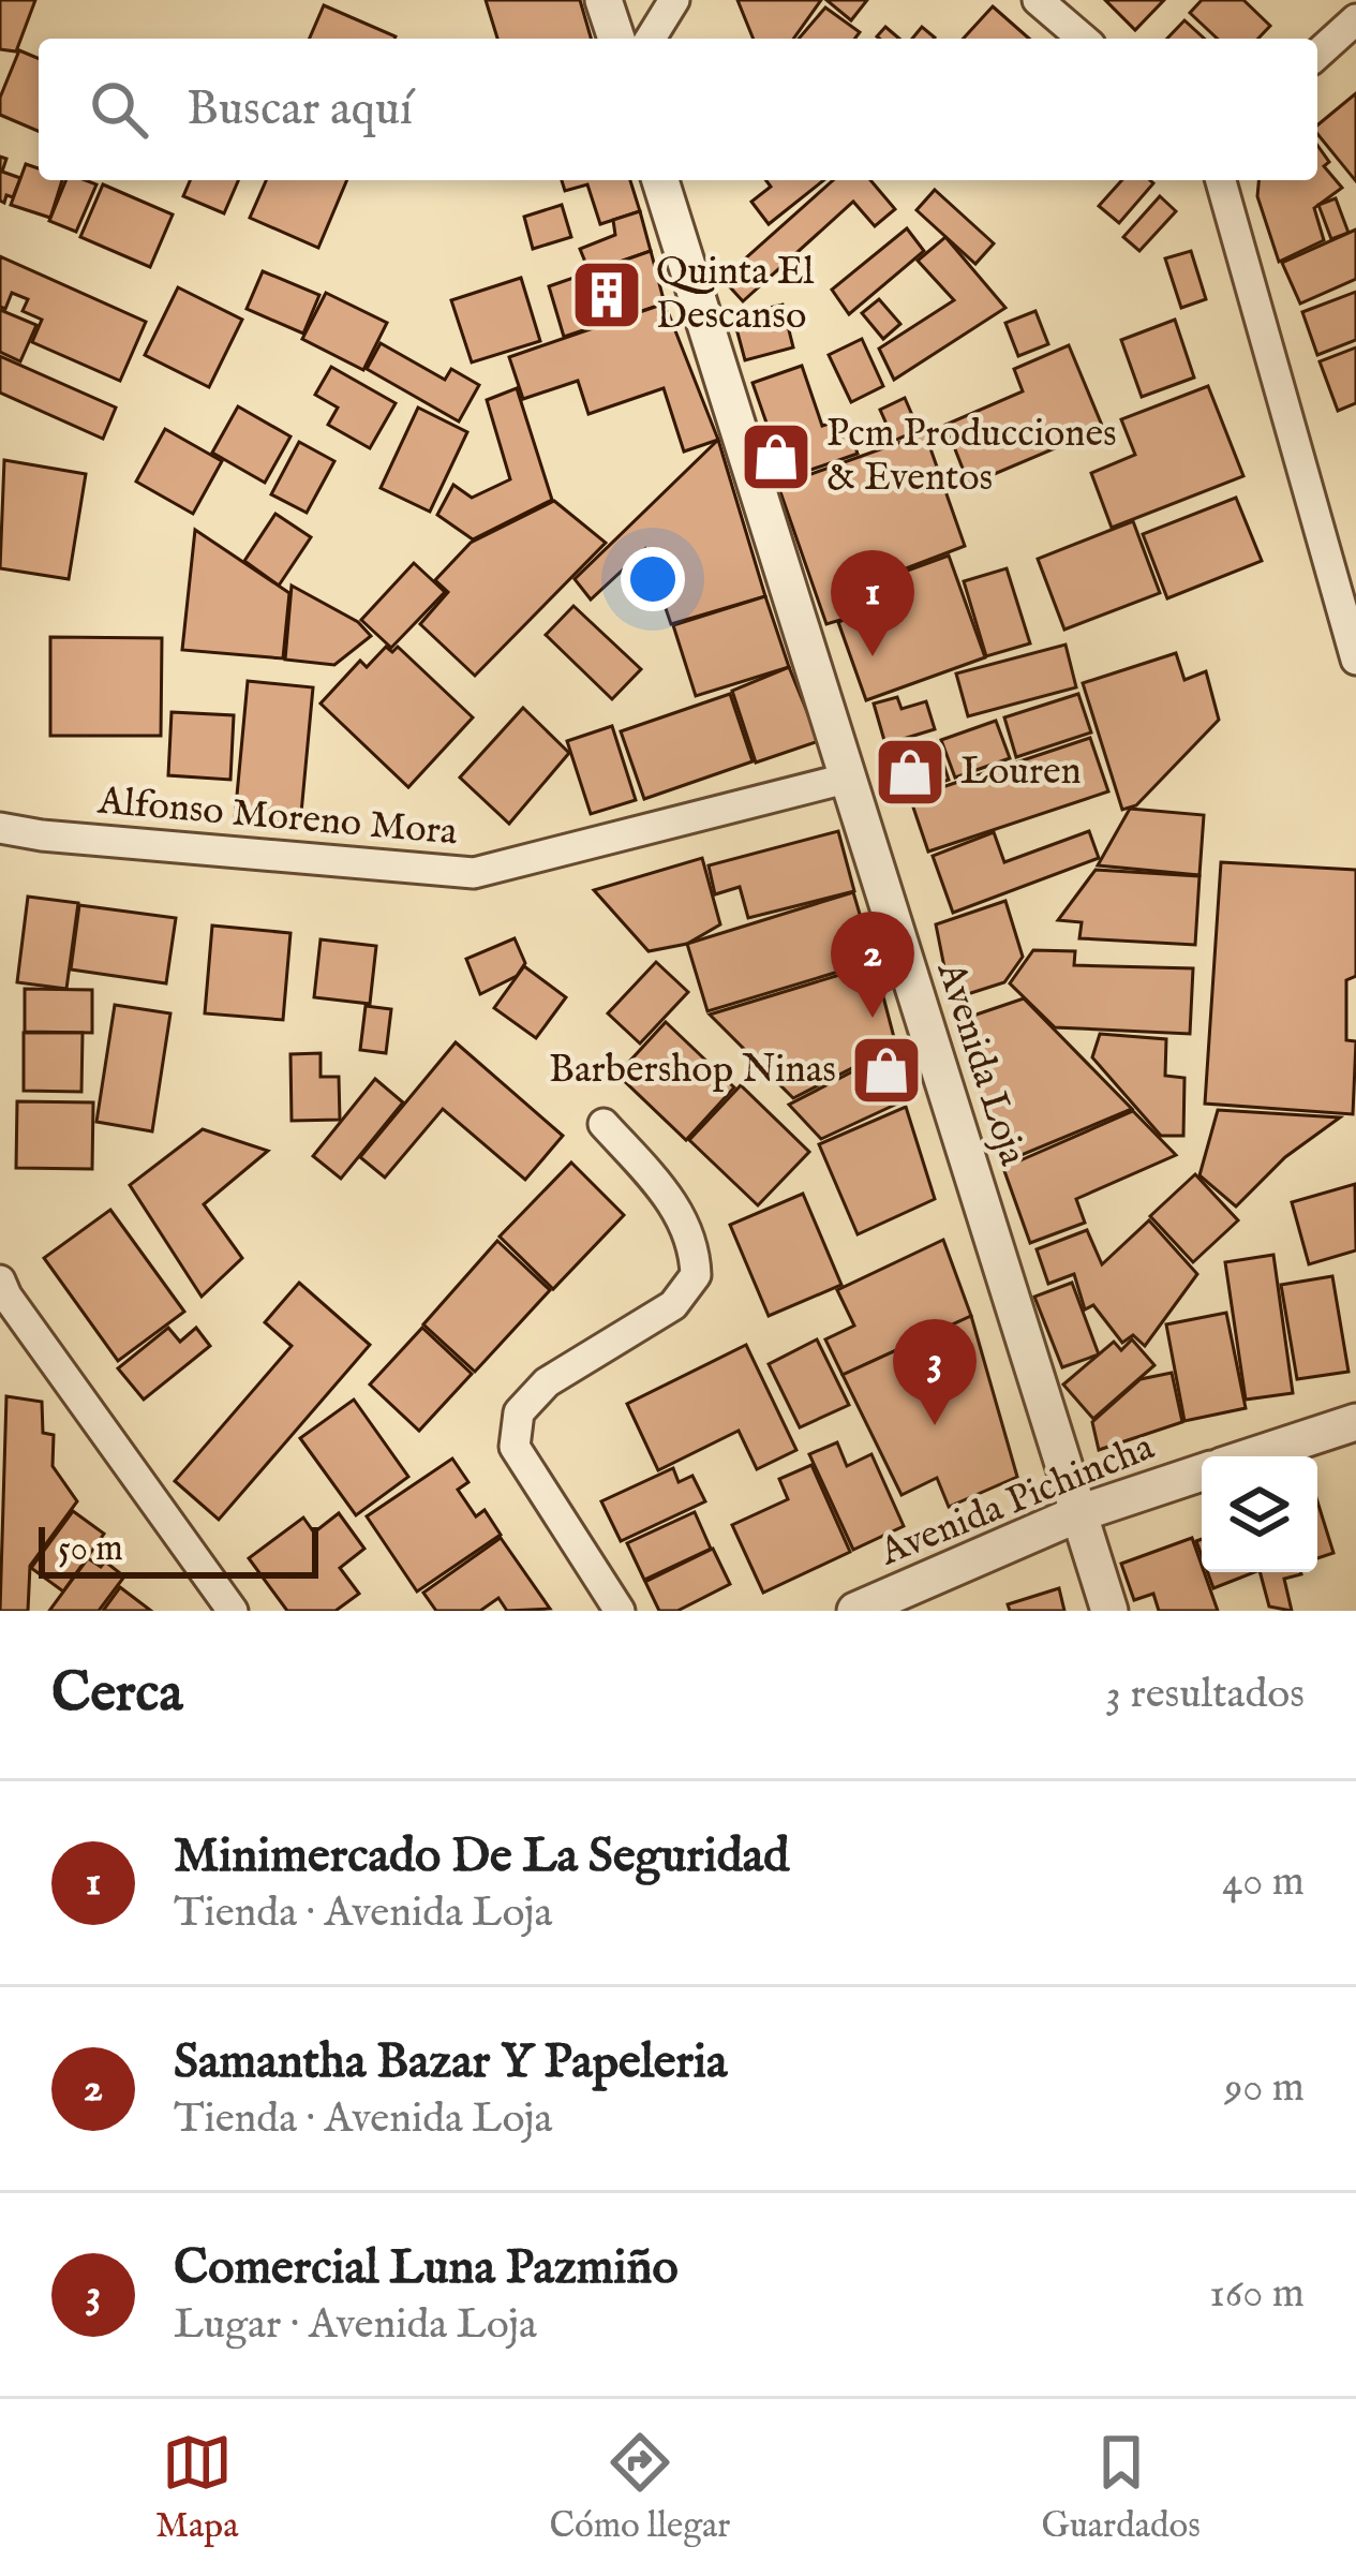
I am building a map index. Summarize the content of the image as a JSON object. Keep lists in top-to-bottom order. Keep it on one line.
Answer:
{"streets":{"street":["Alfonso Moreno Mora","Avenida Loja","Avenida Pichincha"]},"crossings":[["Alfonso Moreno Mora","Avenida Loja"],["Avenida Loja","Avenida Pichincha"]],"places":{"building":["Quinta El Descanso"],"shop":["Pcm Producciones & Eventos","Louren","Barbershop Ninas"]},"scale_bar":"50 m","page":{"search":"Buscar aquí","pins":["1","2","3"],"scale":"50 m","heading":["Cerca","3 resultados"],"list":[{"mark":"1","name":"Minimercado De La Seguridad","note":"Tienda · Avenida Loja","value":"40 m"},{"mark":"2","name":"Samantha Bazar Y Papeleria","note":"Tienda · Avenida Loja","value":"90 m"},{"mark":"3","name":"Comercial Luna Pazmiño","note":"Lugar · Avenida Loja","value":"160 m"}],"nav":["Mapa","Cómo llegar","Guardados"]}}
